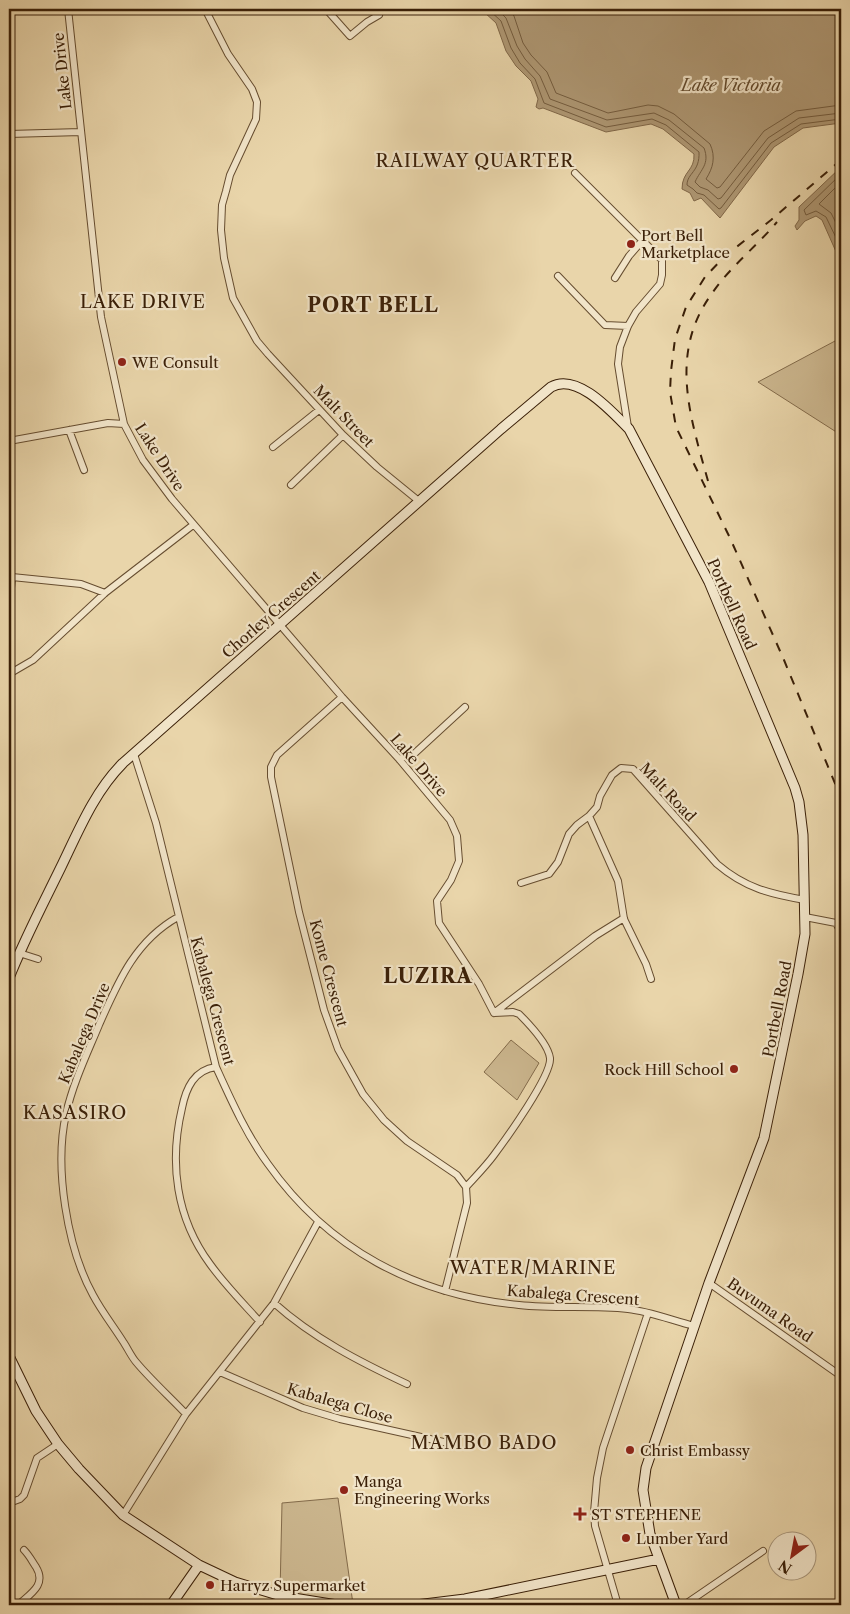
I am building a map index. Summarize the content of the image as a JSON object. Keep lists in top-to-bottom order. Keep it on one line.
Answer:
{"streets":{"main road":["Portbell Road","Chorley Crescent"],"street":["Lake Drive","Malt Street","Malt Road","Kome Crescent","Kabalega Crescent","Kabalega Drive","Buvuma Road","Kabalega Close"]},"crossings":[["Lake Drive","Chorley Crescent"],["Lake Drive","Kome Crescent"],["Malt Street","Chorley Crescent"],["Portbell Road","Chorley Crescent"],["Portbell Road","Malt Road"],["Portbell Road","Kabalega Crescent"],["Portbell Road","Buvuma Road"],["Chorley Crescent","Kabalega Crescent"],["Kabalega Crescent","Kabalega Drive"]],"districts":["RAILWAY QUARTER","LAKE DRIVE","PORT BELL","LUZIRA","KASASIRO","WATER/MARINE","MAMBO BADO"],"water":["Lake Victoria"],"places":{"other":["Port Bell Marketplace","WE Consult","Rock Hill School","Christ Embassy","Manga Engineering Works","Lumber Yard","Harryz Supermarket"],"health":["ST STEPHENE"]},"north":"bottom left"}
